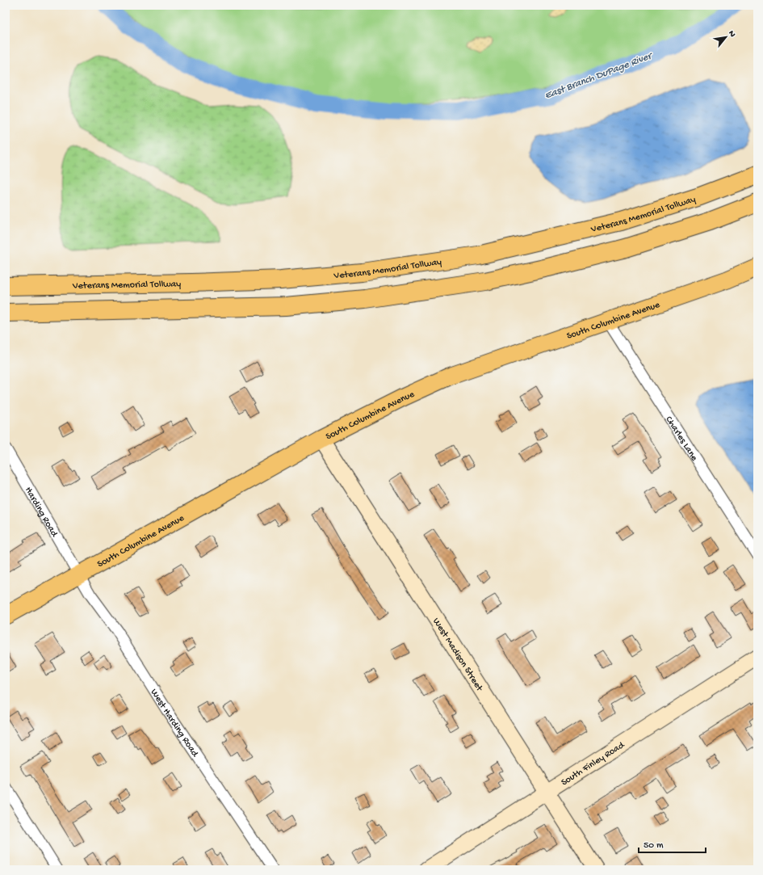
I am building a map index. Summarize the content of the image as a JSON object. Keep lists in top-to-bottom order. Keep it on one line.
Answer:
{"streets":{"highway":["Veterans Memorial Tollway"],"main road":["South Columbine Avenue"],"street":["Charles Lane","Harding Road","West Madison Street","West Harding Road","South Finley Road"]},"crossings":[["South Columbine Avenue","Charles Lane"],["South Columbine Avenue","Harding Road"],["South Columbine Avenue","West Madison Street"],["South Columbine Avenue","West Harding Road"],["Harding Road","West Harding Road"],["West Madison Street","South Finley Road"]],"water":["East Branch DuPage River"],"scale_bar":"50 m","north":"top right"}
